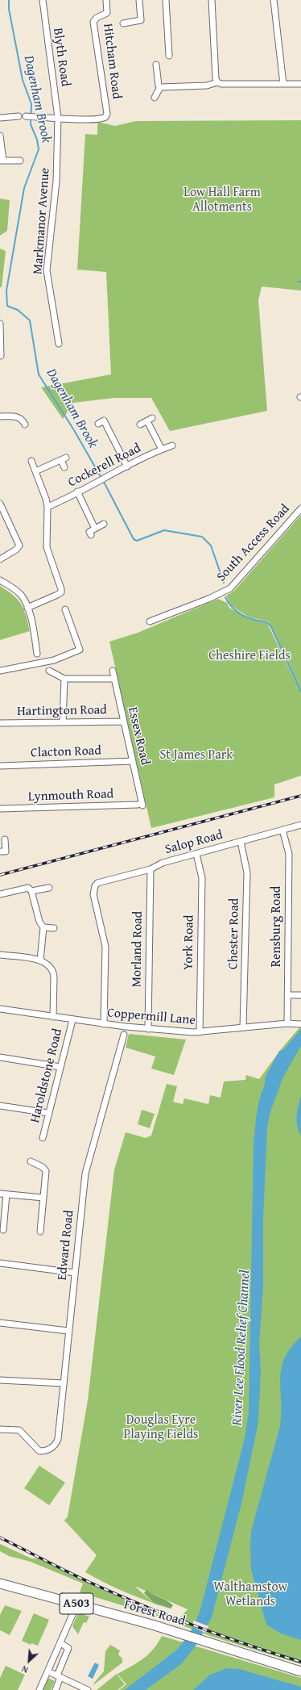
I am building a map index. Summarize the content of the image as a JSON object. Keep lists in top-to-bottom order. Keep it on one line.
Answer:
{"streets":{"main road":["A503","Forest Road"],"street":["Blyth Road","Hitcham Road","Markmanor Avenue","Cockerell Road","South Access Road","Hartington Road","Essex Road","Clacton Road","Lynmouth Road","Salop Road","Rensburg Road","Chester Road","York Road","Morland Road","Coppermill Lane","Haroldstone Road","Edward Road"]},"crossings":[["Blyth Road","Hitcham Road"],["Blyth Road","Markmanor Avenue"],["Hitcham Road","Markmanor Avenue"],["Hartington Road","Essex Road"],["Essex Road","Clacton Road"],["Essex Road","Lynmouth Road"],["Salop Road","Rensburg Road"],["Salop Road","Chester Road"],["Salop Road","York Road"],["Salop Road","Morland Road"],["Salop Road","Coppermill Lane"],["Rensburg Road","Coppermill Lane"],["Chester Road","Coppermill Lane"],["York Road","Coppermill Lane"],["Morland Road","Coppermill Lane"],["Coppermill Lane","Haroldstone Road"]],"water":["Dagenham Brook","River Lee Flood Relief Channel"],"parks":["Low Hall Farm Allotments","Cheshire Fields","St James Park","Douglas Eyre Playing Fields","Walthamstow Wetlands"],"north":"bottom left"}
